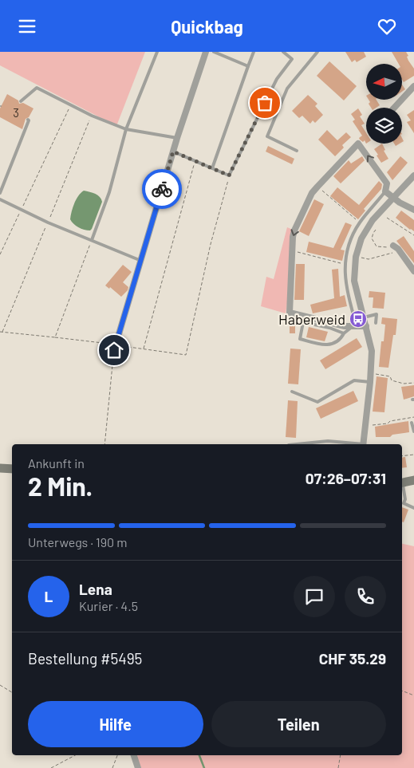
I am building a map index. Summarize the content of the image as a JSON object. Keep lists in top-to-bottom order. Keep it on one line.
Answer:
{"places":{"bus stop":["Haberweid"]},"house_numbers":["3"],"north":"left","page":{"header":"Quickbag","heading":["2 Min.","Ankunft in","07:26–07:31"],"panel":["Lena","Kurier · 4.5","Bestellung #5495","CHF 35.29"],"bar":"Unterwegs · 190 m","round":"L","buttons":["Hilfe","Teilen"]}}
